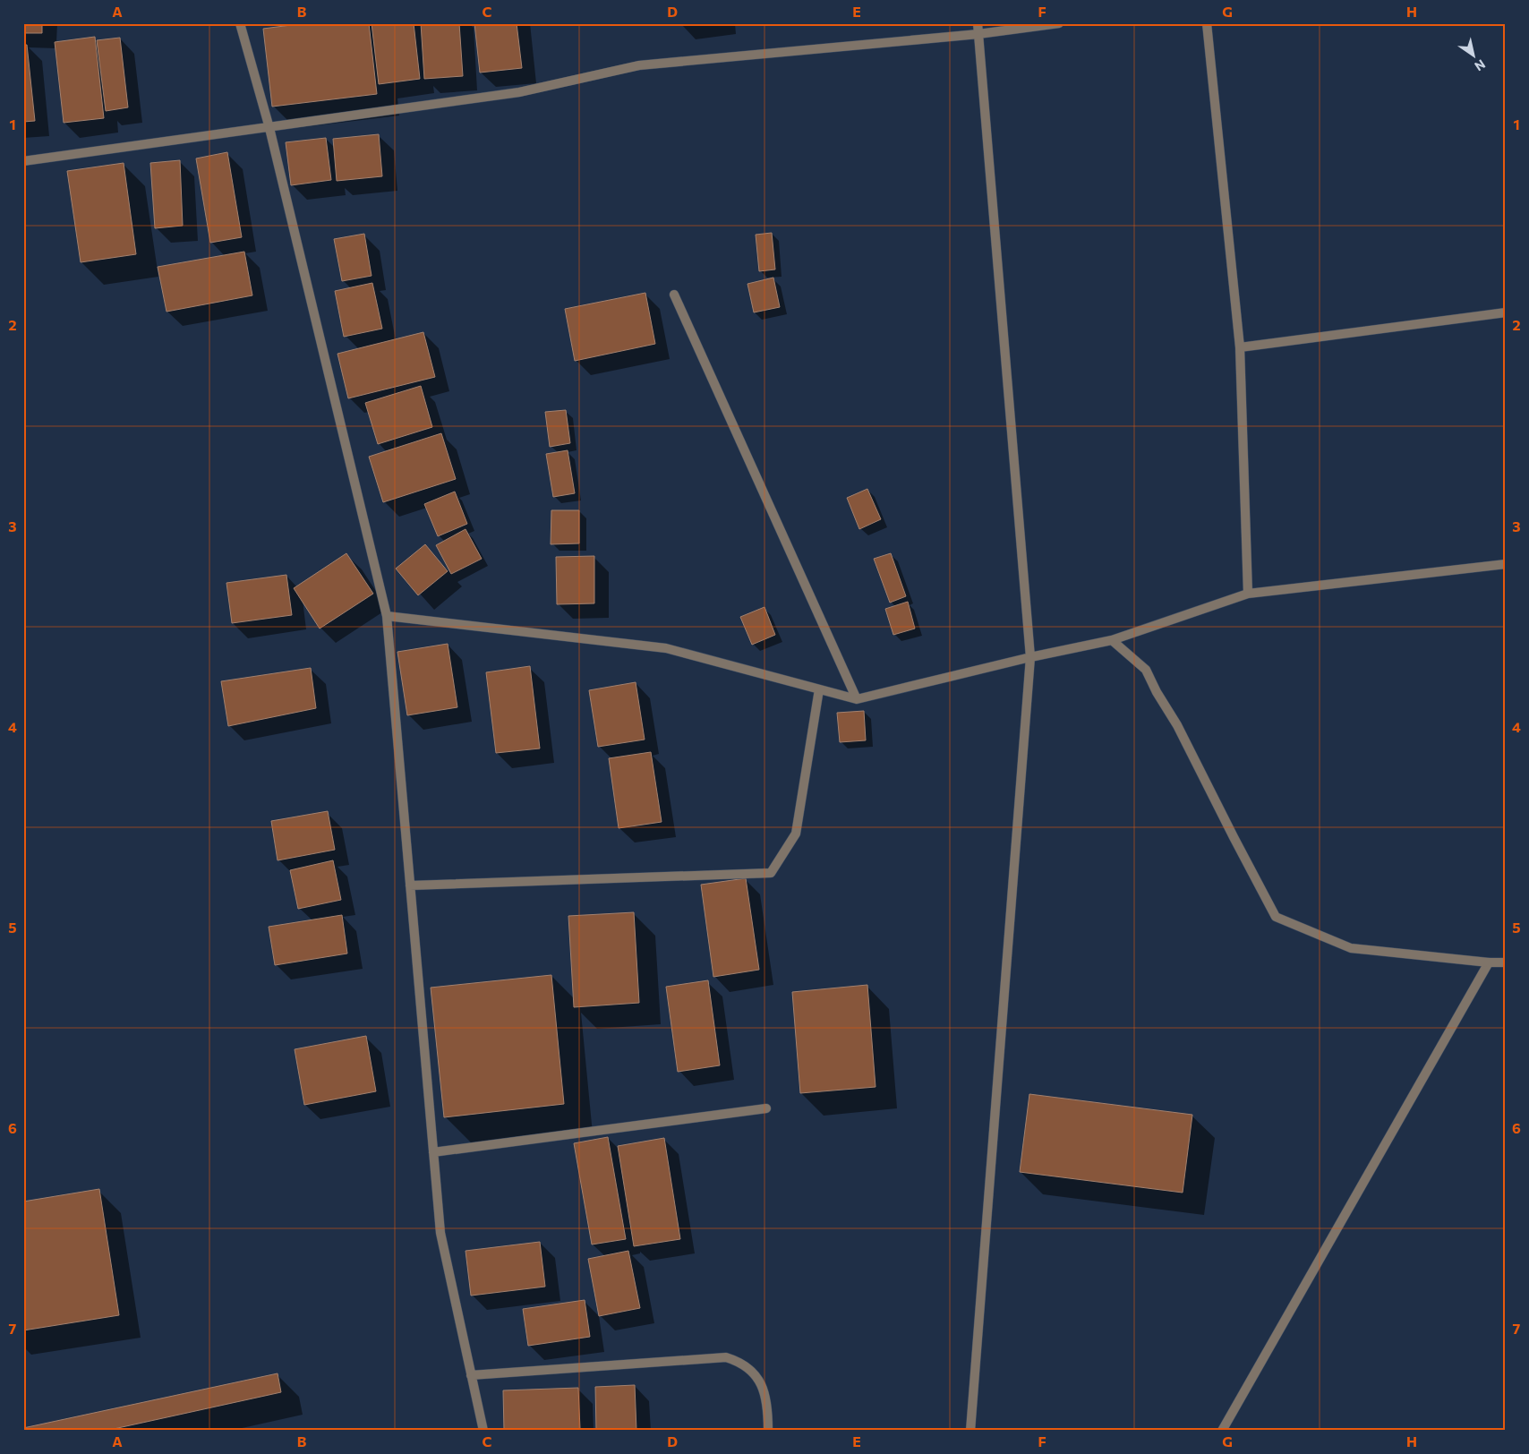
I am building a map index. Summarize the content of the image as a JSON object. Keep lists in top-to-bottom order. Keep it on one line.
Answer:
{"north":"bottom right","grid":{"columns":["A","B","C","D","E","F","G","H"],"rows":["1","2","3","4","5","6","7"]}}
